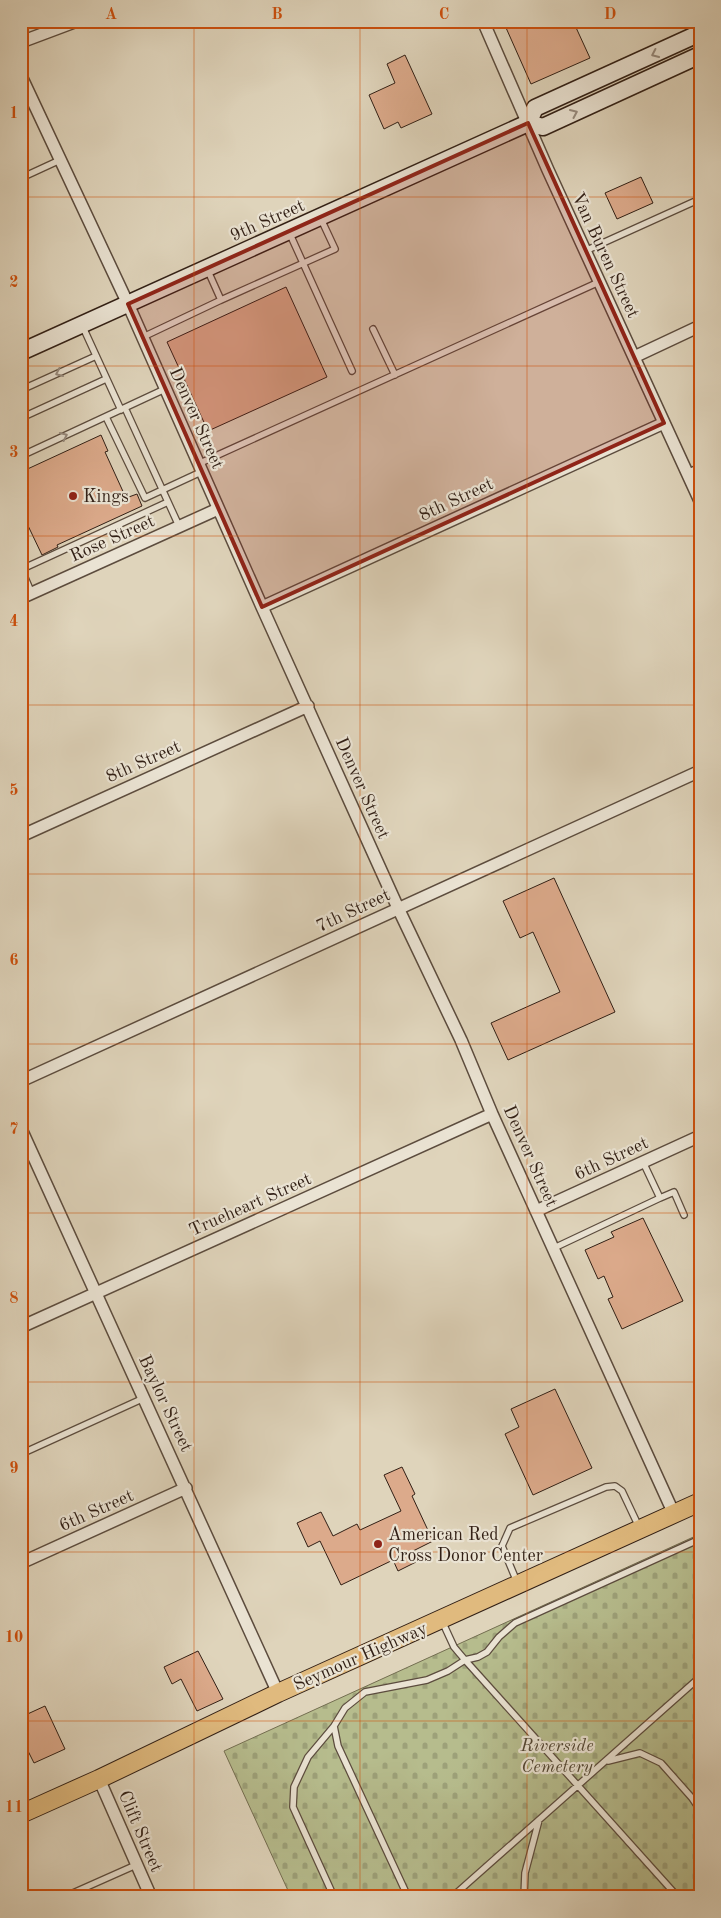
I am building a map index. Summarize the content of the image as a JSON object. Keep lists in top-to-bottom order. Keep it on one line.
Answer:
{"streets":{"main road":["Seymour Highway"],"street":["9th Street","Van Buren Street","Denver Street","8th Street","Rose Street","7th Street","6th Street","Trueheart Street","Baylor Street","Clift Street"]},"crossings":[["9th Street","Van Buren Street"],["9th Street","Denver Street"],["Van Buren Street","8th Street"],["Denver Street","8th Street"],["Denver Street","Rose Street"],["Denver Street","7th Street"],["Denver Street","6th Street"],["Denver Street","Trueheart Street"],["Denver Street","Seymour Highway"],["6th Street","Baylor Street"],["Trueheart Street","Baylor Street"],["Baylor Street","Seymour Highway"],["Seymour Highway","Clift Street"]],"parks":["Riverside Cemetery"],"places":["Kings","American Red Cross Donor Center"],"grid":{"columns":["A","B","C","D"],"rows":["1","2","3","4","5","6","7","8","9","10","11"]}}
